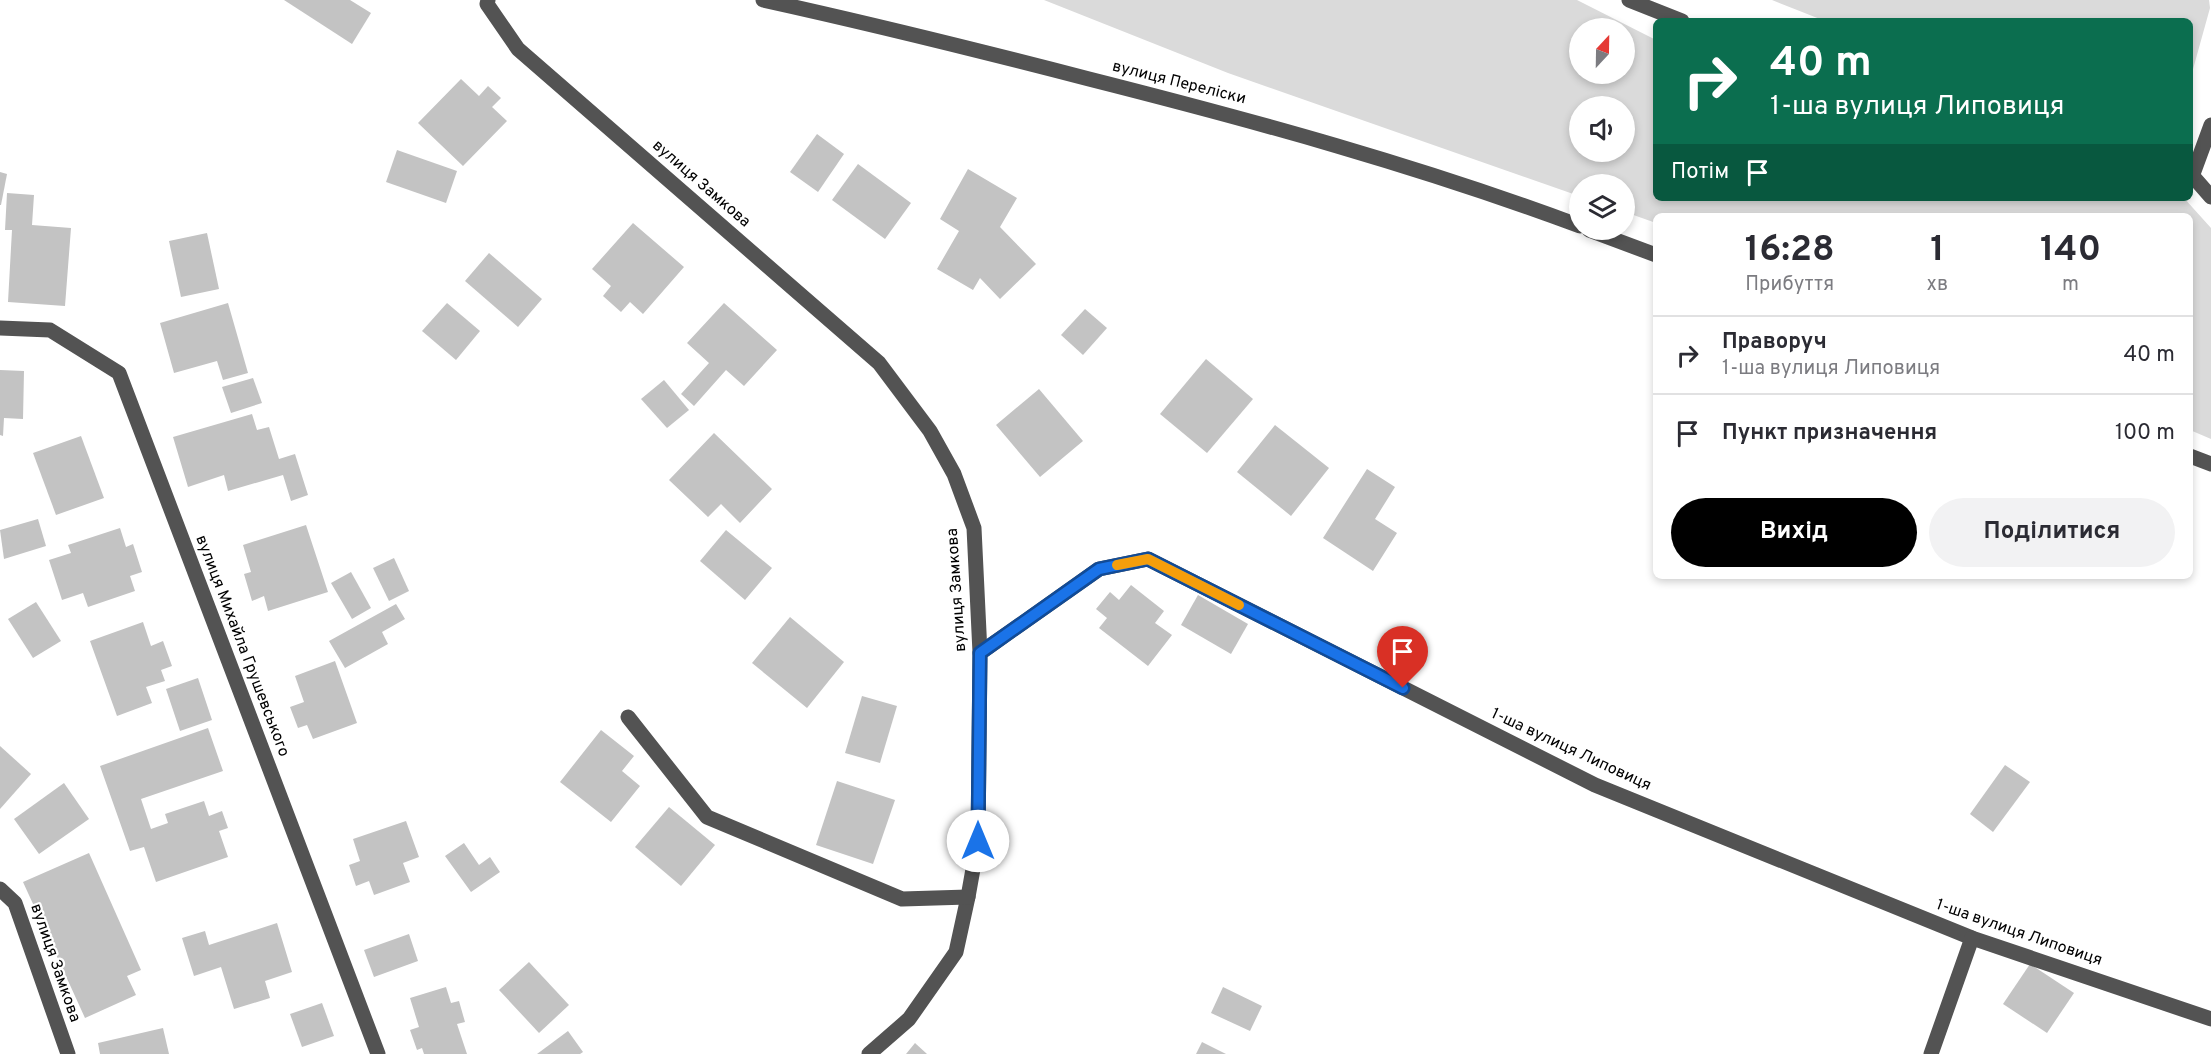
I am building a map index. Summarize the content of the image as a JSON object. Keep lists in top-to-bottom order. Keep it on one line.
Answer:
{"streets":{"street":["вулиця Переліски","вулиця Замкова","вулиця Михайла Грушевського","1-ша вулиця Липовиця"]},"crossings":[["вулиця Замкова","1-ша вулиця Липовиця"]],"north":"top","page":{"turn":["40 m","1-ша вулиця Липовиця"],"then":"Потім","eta":["16:28","Прибуття","1","хв","140","m"],"list":[{"name":"Праворуч","note":"1-ша вулиця Липовиця","value":"40 m"},{"name":"Пункт призначення","value":"100 m"}],"buttons":["Вихід","Поділитися"]}}
